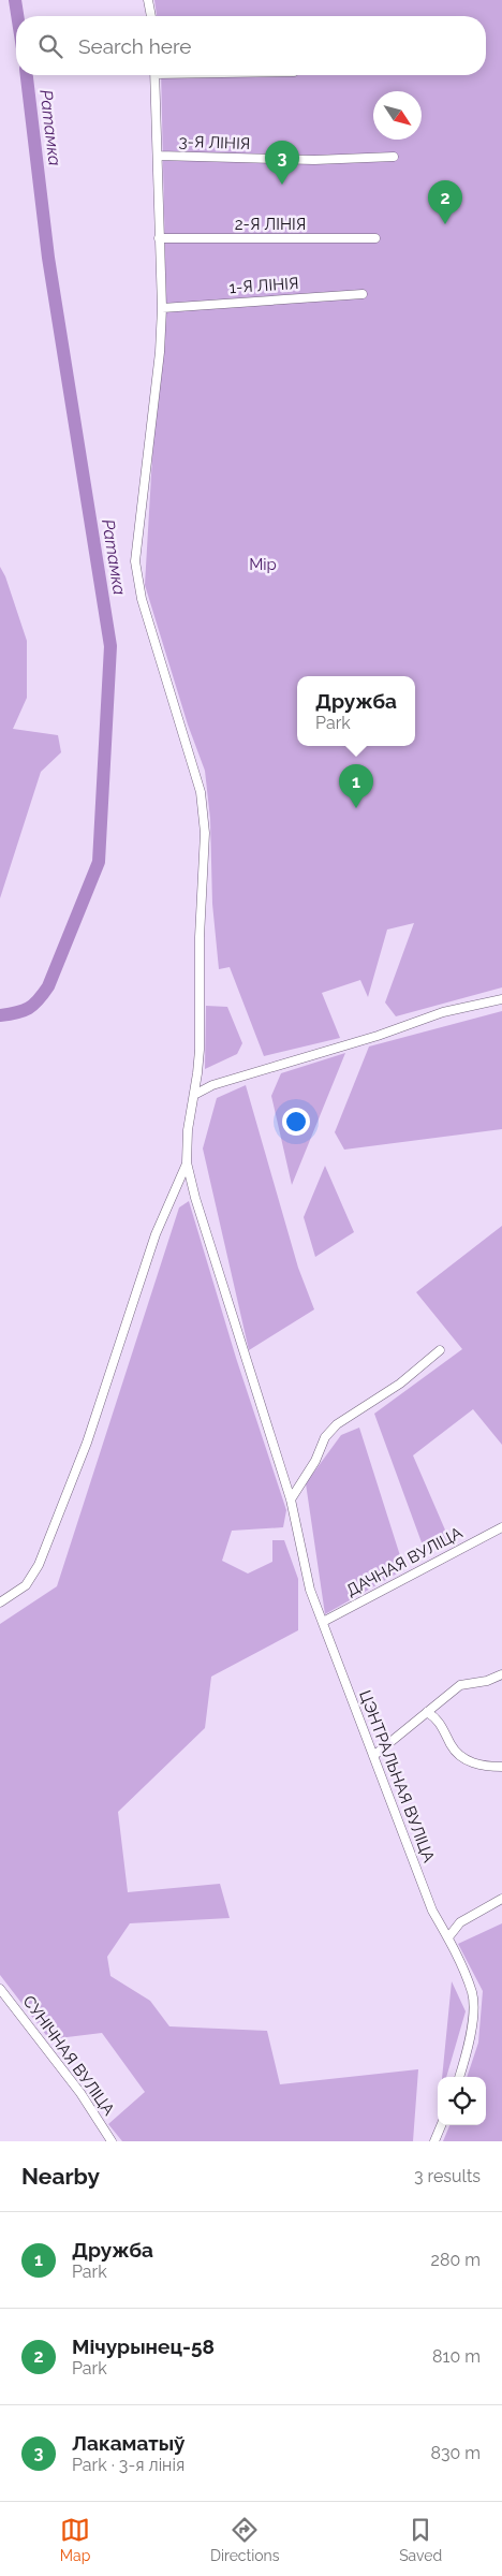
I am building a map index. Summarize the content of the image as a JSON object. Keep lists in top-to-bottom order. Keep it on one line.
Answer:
{"streets":{"street":["3-Я ЛІНІЯ","2-Я ЛІНІЯ","1-Я ЛІНІЯ","ДАЧНАЯ ВУЛІЦА","ЦЭНТРАЛЬНАЯ ВУЛІЦА","СУНІЧНАЯ ВУЛІЦА"]},"crossings":[["ДАЧНАЯ ВУЛІЦА","ЦЭНТРАЛЬНАЯ ВУЛІЦА"]],"water":["Ратамка"],"parks":["Мір"],"north":"bottom right","page":{"search":"Search here","pins":["3","2","1"],"popup":["Дружба","Park"],"heading":["Nearby","3 results"],"list":[{"mark":"1","name":"Дружба","note":"Park","value":"280 m"},{"mark":"2","name":"Мічурынец-58","note":"Park","value":"810 m"},{"mark":"3","name":"Лакаматыў","note":"Park · 3-я лінія","value":"830 m"}],"nav":["Map","Directions","Saved"]}}
